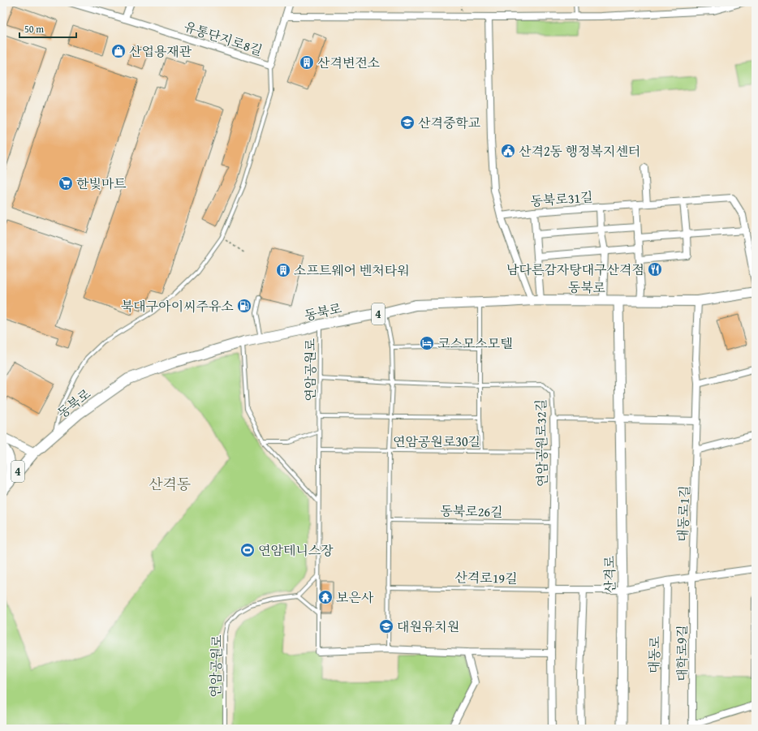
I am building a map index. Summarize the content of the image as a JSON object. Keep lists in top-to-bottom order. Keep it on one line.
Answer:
{"streets":{"main road":["동북로","4"],"street":["유통단지로8길","동북로31길","연암공원로32길","대동로1길","산격로","산격로19길","대학로9길","대동로"],"lane":["연암공원로","연암공원로30길","동북로26길"]},"crossings":[["동북로","연암공원로"],["동북로","산격로"],["연암공원로","연암공원로30길"],["연암공원로","연암공원로32길"],["연암공원로30길","연암공원로32길"],["연암공원로32길","동북로26길"],["연암공원로32길","산격로19길"],["대동로1길","대학로9길"],["산격로","산격로19길"]],"districts":["산격동"],"places":{"shop":["산업용재관"],"building":["산격변전소","소프트웨어 벤처타워"],"school or university":["산격중학교","대원유치원"],"public building":["산격2동 행정복지센터"],"supermarket":["한빛마트"],"restaurant":["남다른감자탕대구산격점"],"fuel station":["북대구아이씨주유소"],"hotel":["코스모스모텔"],"sports":["연암테니스장"],"temple":["보은사"]},"scale_bar":"50 m"}
